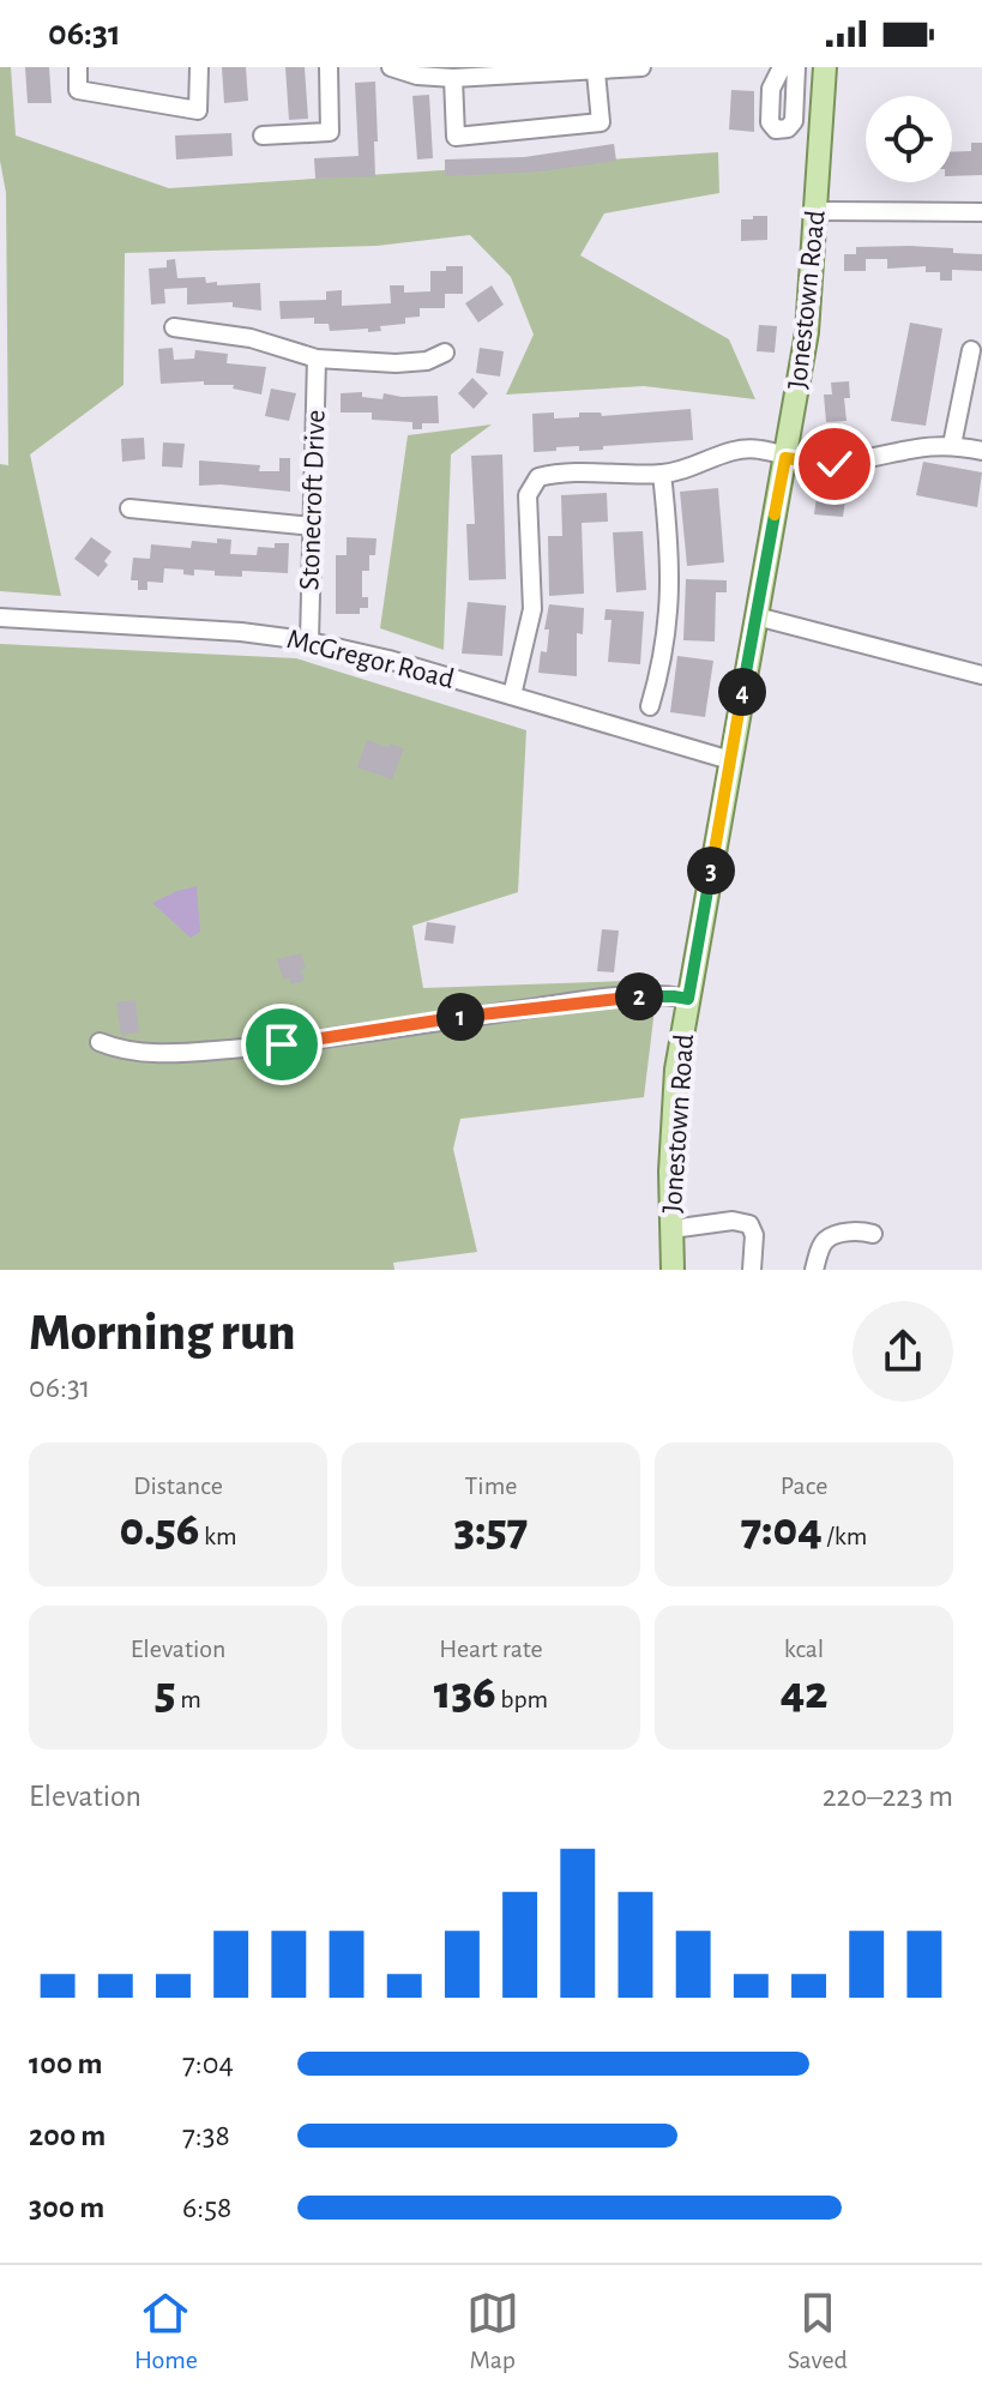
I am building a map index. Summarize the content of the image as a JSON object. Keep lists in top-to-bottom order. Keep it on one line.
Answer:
{"streets":{"main road":["Jonestown Road"],"street":["Stonecroft Drive","McGregor Road"]},"crossings":[["Jonestown Road","McGregor Road"],["Stonecroft Drive","McGregor Road"]],"page":{"status":"06:31","pins":["4","3","2","1"],"heading":["Morning run","06:31"],"stats":[["Distance","0.56 km"],["Time","3:57"],["Pace","7:04 /km"],["Elevation","5 m"],["Heart rate","136 bpm"],["kcal","42"]],"chart":["Elevation","220–223 m"],"list":[{"name":"100 m","note":"7:04"},{"name":"200 m","note":"7:38"},{"name":"300 m","note":"6:58"}],"tabs":["Home","Map","Saved"]}}
